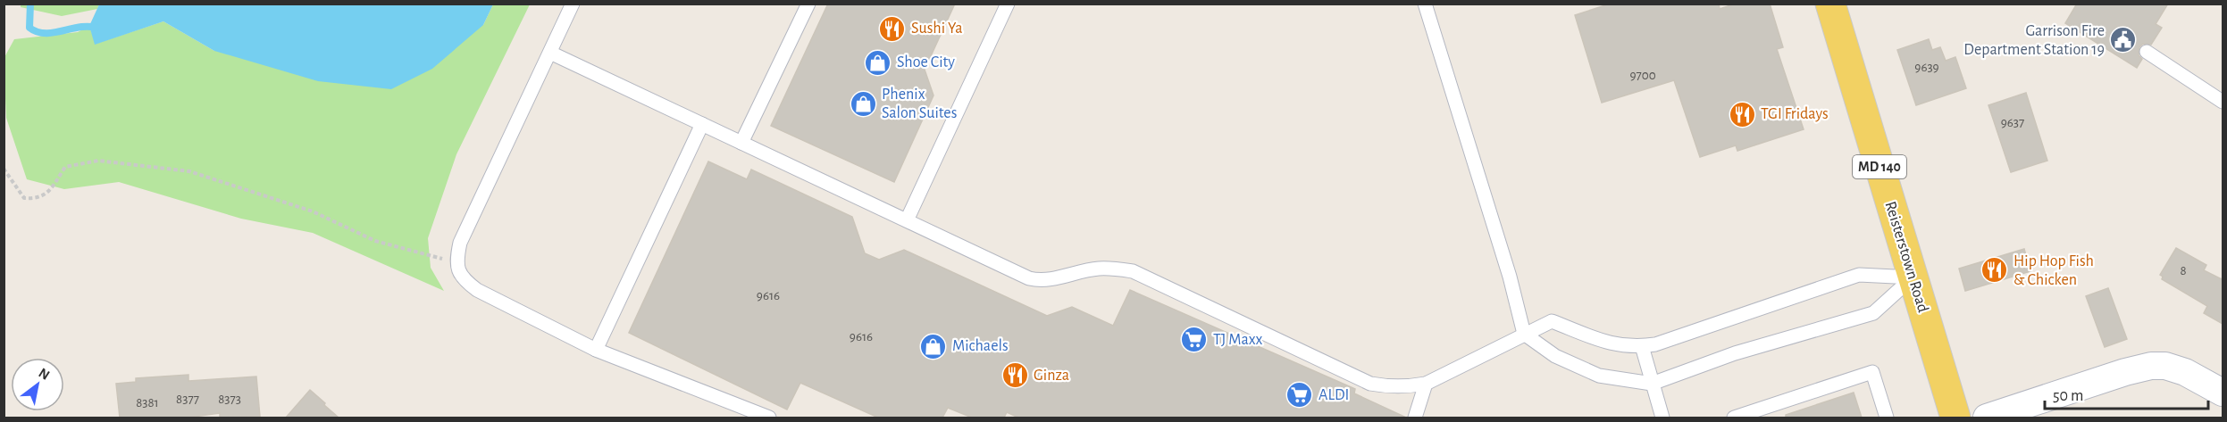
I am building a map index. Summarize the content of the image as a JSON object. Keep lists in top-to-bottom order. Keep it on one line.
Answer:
{"streets":{"main road":["MD 140","Reisterstown Road"]},"places":{"restaurant":["Sushi Ya","TGI Fridays","Hip Hop Fish & Chicken","Ginza"],"public building":["Garrison Fire Department Station 19"],"shop":["Shoe City","Phenix Salon Suites","Michaels"],"supermarket":["TJ Maxx","ALDI"]},"house_numbers":["9639","9700","9637","8","9616","9616","8377","8373","8381"],"scale_bar":"50 m","north":"top right"}
